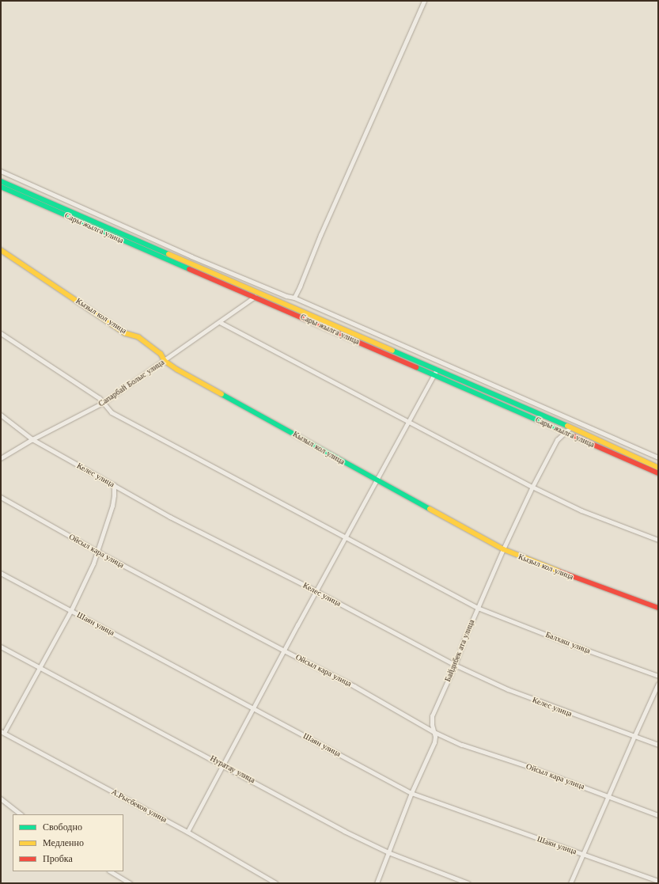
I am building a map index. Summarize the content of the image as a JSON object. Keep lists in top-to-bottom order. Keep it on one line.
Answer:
{"streets":{"main road":["Сары жылга улица","Кызыл кол улица"],"street":["Сапарбай Болыс улица","Келес улица","Ойсыл кара улица","Шаян улица","Балхаш улица","Байдибек ата улица","Нуратау улица","А.Рысбеков улица"]},"crossings":[["Сары жылга улица","Сапарбай Болыс улица"],["Сары жылга улица","Байдибек ата улица"],["Кызыл кол улица","Сапарбай Болыс улица"],["Кызыл кол улица","Байдибек ата улица"],["Сапарбай Болыс улица","Келес улица"],["Сапарбай Болыс улица","Балхаш улица"],["Келес улица","Байдибек ата улица"],["Ойсыл кара улица","Байдибек ата улица"],["Шаян улица","Байдибек ата улица"],["Балхаш улица","Байдибек ата улица"],["Байдибек ата улица","Нуратау улица"]],"legend":["Свободно","Медленно","Пробка"]}
